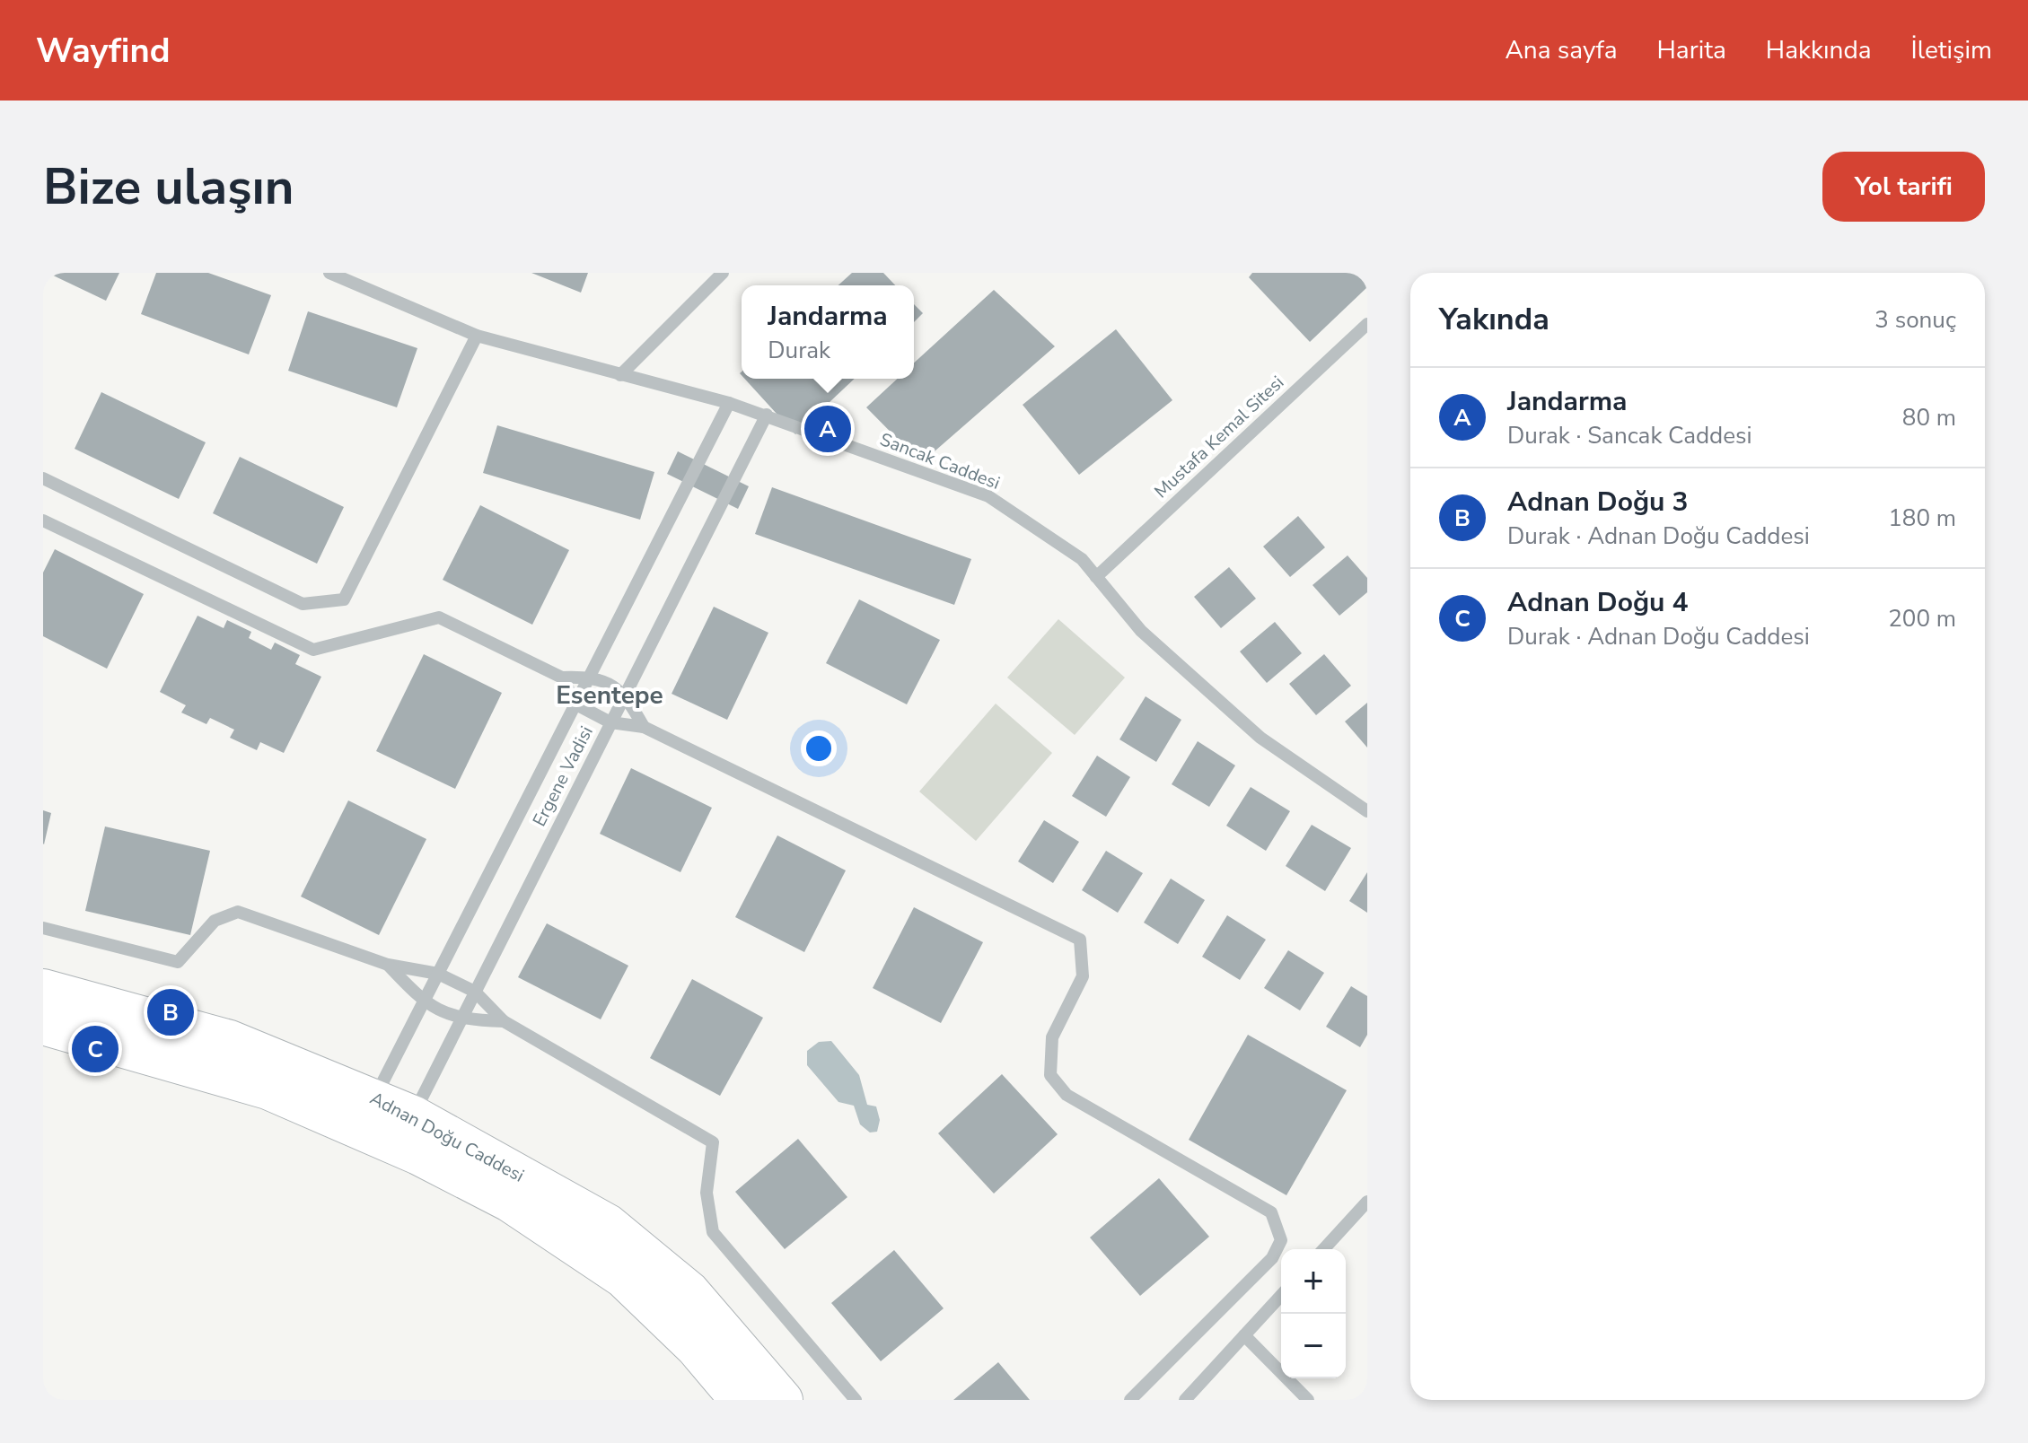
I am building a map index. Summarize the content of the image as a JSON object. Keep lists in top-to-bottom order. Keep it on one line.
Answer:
{"streets":{"main road":["Adnan Doğu Caddesi"],"street":["Mustafa Kemal Sitesi","Sancak Caddesi","Ergene Vadisi"]},"crossings":[["Mustafa Kemal Sitesi","Sancak Caddesi"],["Sancak Caddesi","Ergene Vadisi"],["Ergene Vadisi","Adnan Doğu Caddesi"]],"districts":["Esentepe"],"page":{"header":"Wayfind","nav":["Ana sayfa","Harita","Hakkında","İletişim"],"buttons":"Yol tarifi","title":"Bize ulaşın","heading":["Yakında","3 sonuç"],"popup":["Jandarma","Durak"],"list":[{"mark":"A","name":"Jandarma","note":"Durak · Sancak Caddesi","value":"80 m"},{"mark":"B","name":"Adnan Doğu 3","note":"Durak · Adnan Doğu Caddesi","value":"180 m"},{"mark":"C","name":"Adnan Doğu 4","note":"Durak · Adnan Doğu Caddesi","value":"200 m"}],"pins":["A","B","C"],"map_buttons":["+","−"]}}
